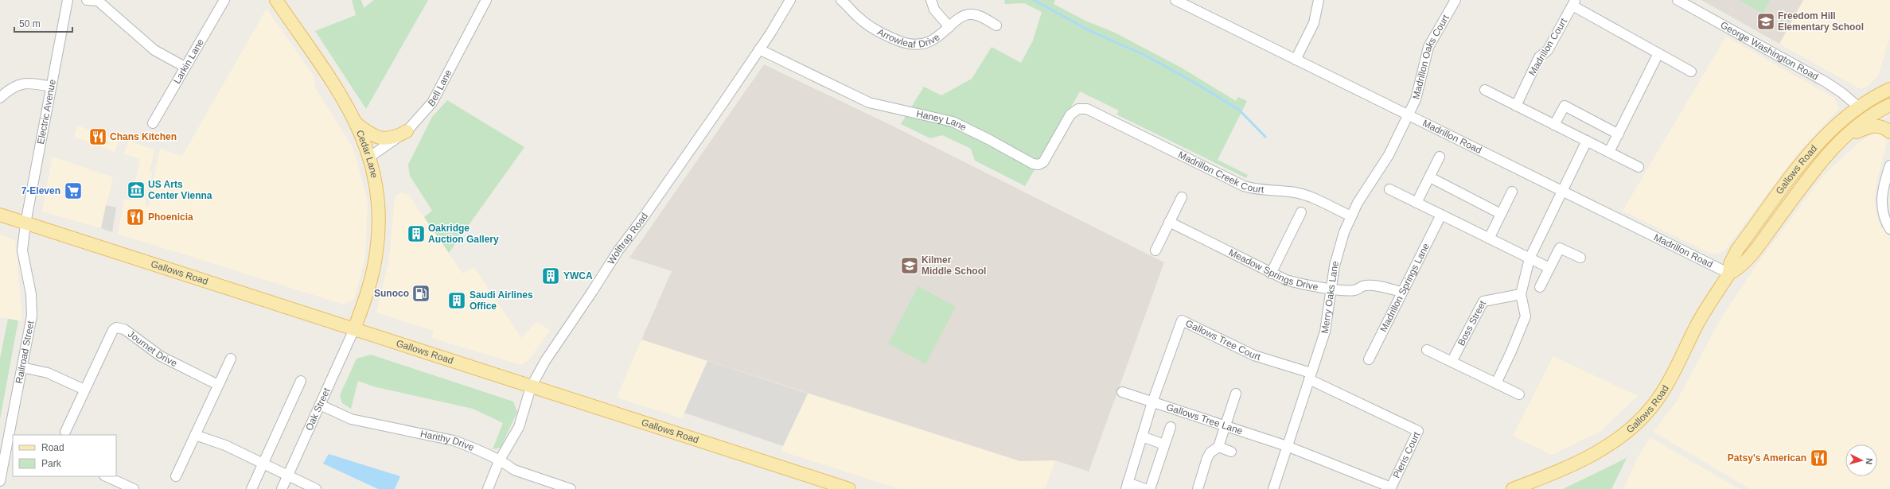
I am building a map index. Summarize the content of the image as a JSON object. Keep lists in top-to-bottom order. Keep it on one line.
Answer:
{"streets":{"main road":["Cedar Lane","Gallows Road"],"street":["Arrowleaf Drive","Madrillon Court","George Washington Road","Madrillon Oaks Court","Larkin Lane","Bell Lane","Electric Avenue","Haney Lane","Madrillon Road","Madrillon Creek Court","Wolftrap Road","Meadow Springs Drive","Madrillon Springs Lane","Merry Oaks Lane","Boss Street","Gallows Tree Court","Journet Drive","Railroad Street","Oak Street","Gallows Tree Lane","Harithy Drive","Pieris Court"]},"crossings":[["George Washington Road","Gallows Road"],["Madrillon Oaks Court","Madrillon Road"],["Madrillon Oaks Court","Merry Oaks Lane"],["Bell Lane","Cedar Lane"],["Electric Avenue","Gallows Road"],["Electric Avenue","Railroad Street"],["Haney Lane","Madrillon Creek Court"],["Haney Lane","Wolftrap Road"],["Madrillon Road","Gallows Road"],["Madrillon Road","Merry Oaks Lane"],["Cedar Lane","Gallows Road"],["Cedar Lane","Oak Street"],["Gallows Road","Wolftrap Road"],["Gallows Road","Railroad Street"],["Gallows Road","Oak Street"],["Madrillon Creek Court","Merry Oaks Lane"],["Wolftrap Road","Harithy Drive"],["Meadow Springs Drive","Madrillon Springs Lane"],["Meadow Springs Drive","Merry Oaks Lane"],["Merry Oaks Lane","Gallows Tree Court"],["Merry Oaks Lane","Gallows Tree Lane"],["Merry Oaks Lane","Pieris Court"],["Gallows Tree Court","Gallows Tree Lane"],["Gallows Tree Court","Pieris Court"],["Oak Street","Harithy Drive"],["Gallows Tree Lane","Pieris Court"]],"places":{"school or university":["Freedom Hill Elementary School","Kilmer Middle School"],"restaurant":["Chans Kitchen","Phoenicia","Patsy's American"],"museum":["US Arts Center Vienna"],"supermarket":["7-Eleven"],"building":["Oakridge Auction Gallery","YWCA","Saudi Airlines Office"],"fuel station":["Sunoco"]},"legend":["Road","Park"],"scale_bar":"50 m","north":"right"}
